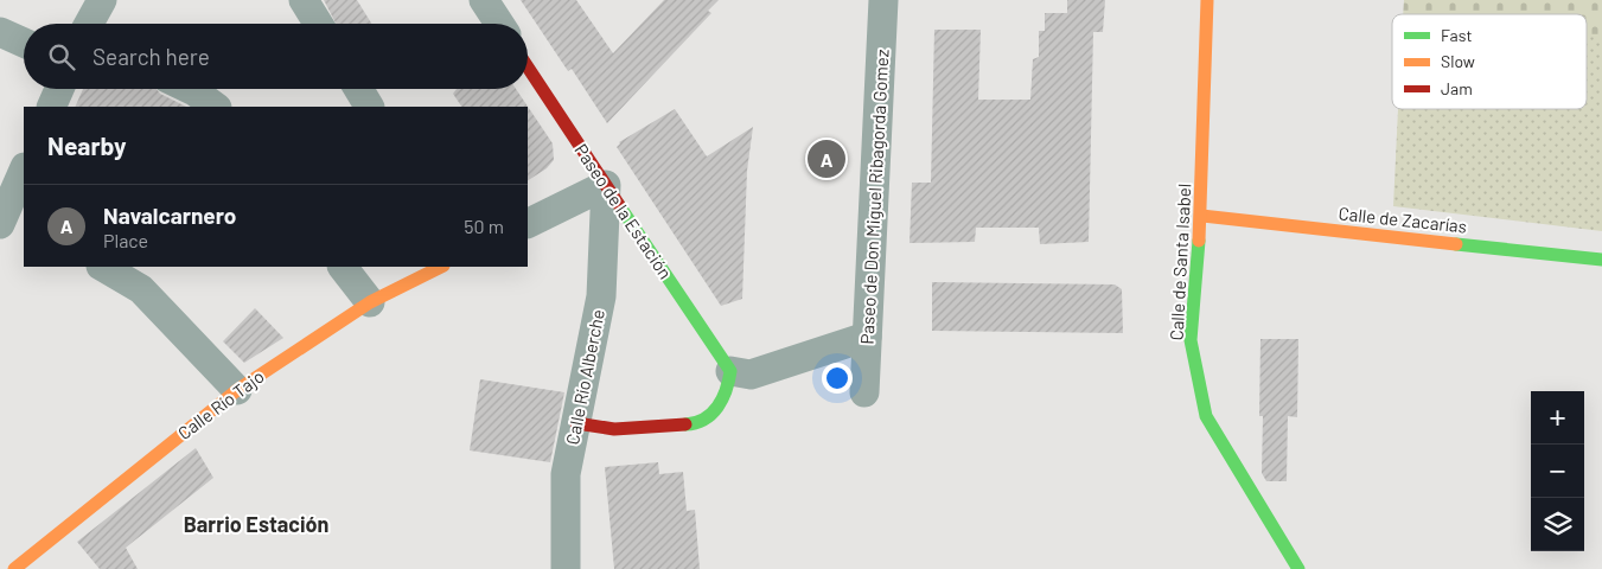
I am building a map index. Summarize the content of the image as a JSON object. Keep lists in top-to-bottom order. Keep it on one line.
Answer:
{"streets":{"street":["Paseo de Don Miguel Ribagorda Gomez","Paseo de la Estación","Calle de Zacarías","Calle de Santa Isabel","Calle Río Alberche","Calle Río Tajo"]},"crossings":[["Paseo de la Estación","Calle Río Alberche"],["Calle de Zacarías","Calle de Santa Isabel"]],"districts":["Barrio Estación"],"legend":["Fast","Slow","Jam"],"page":{"search":"Search here","heading":"Nearby","pins":"A","list":[{"mark":"A","name":"Navalcarnero","note":"Place","value":"50 m"}],"map_buttons":["+","−"]}}
